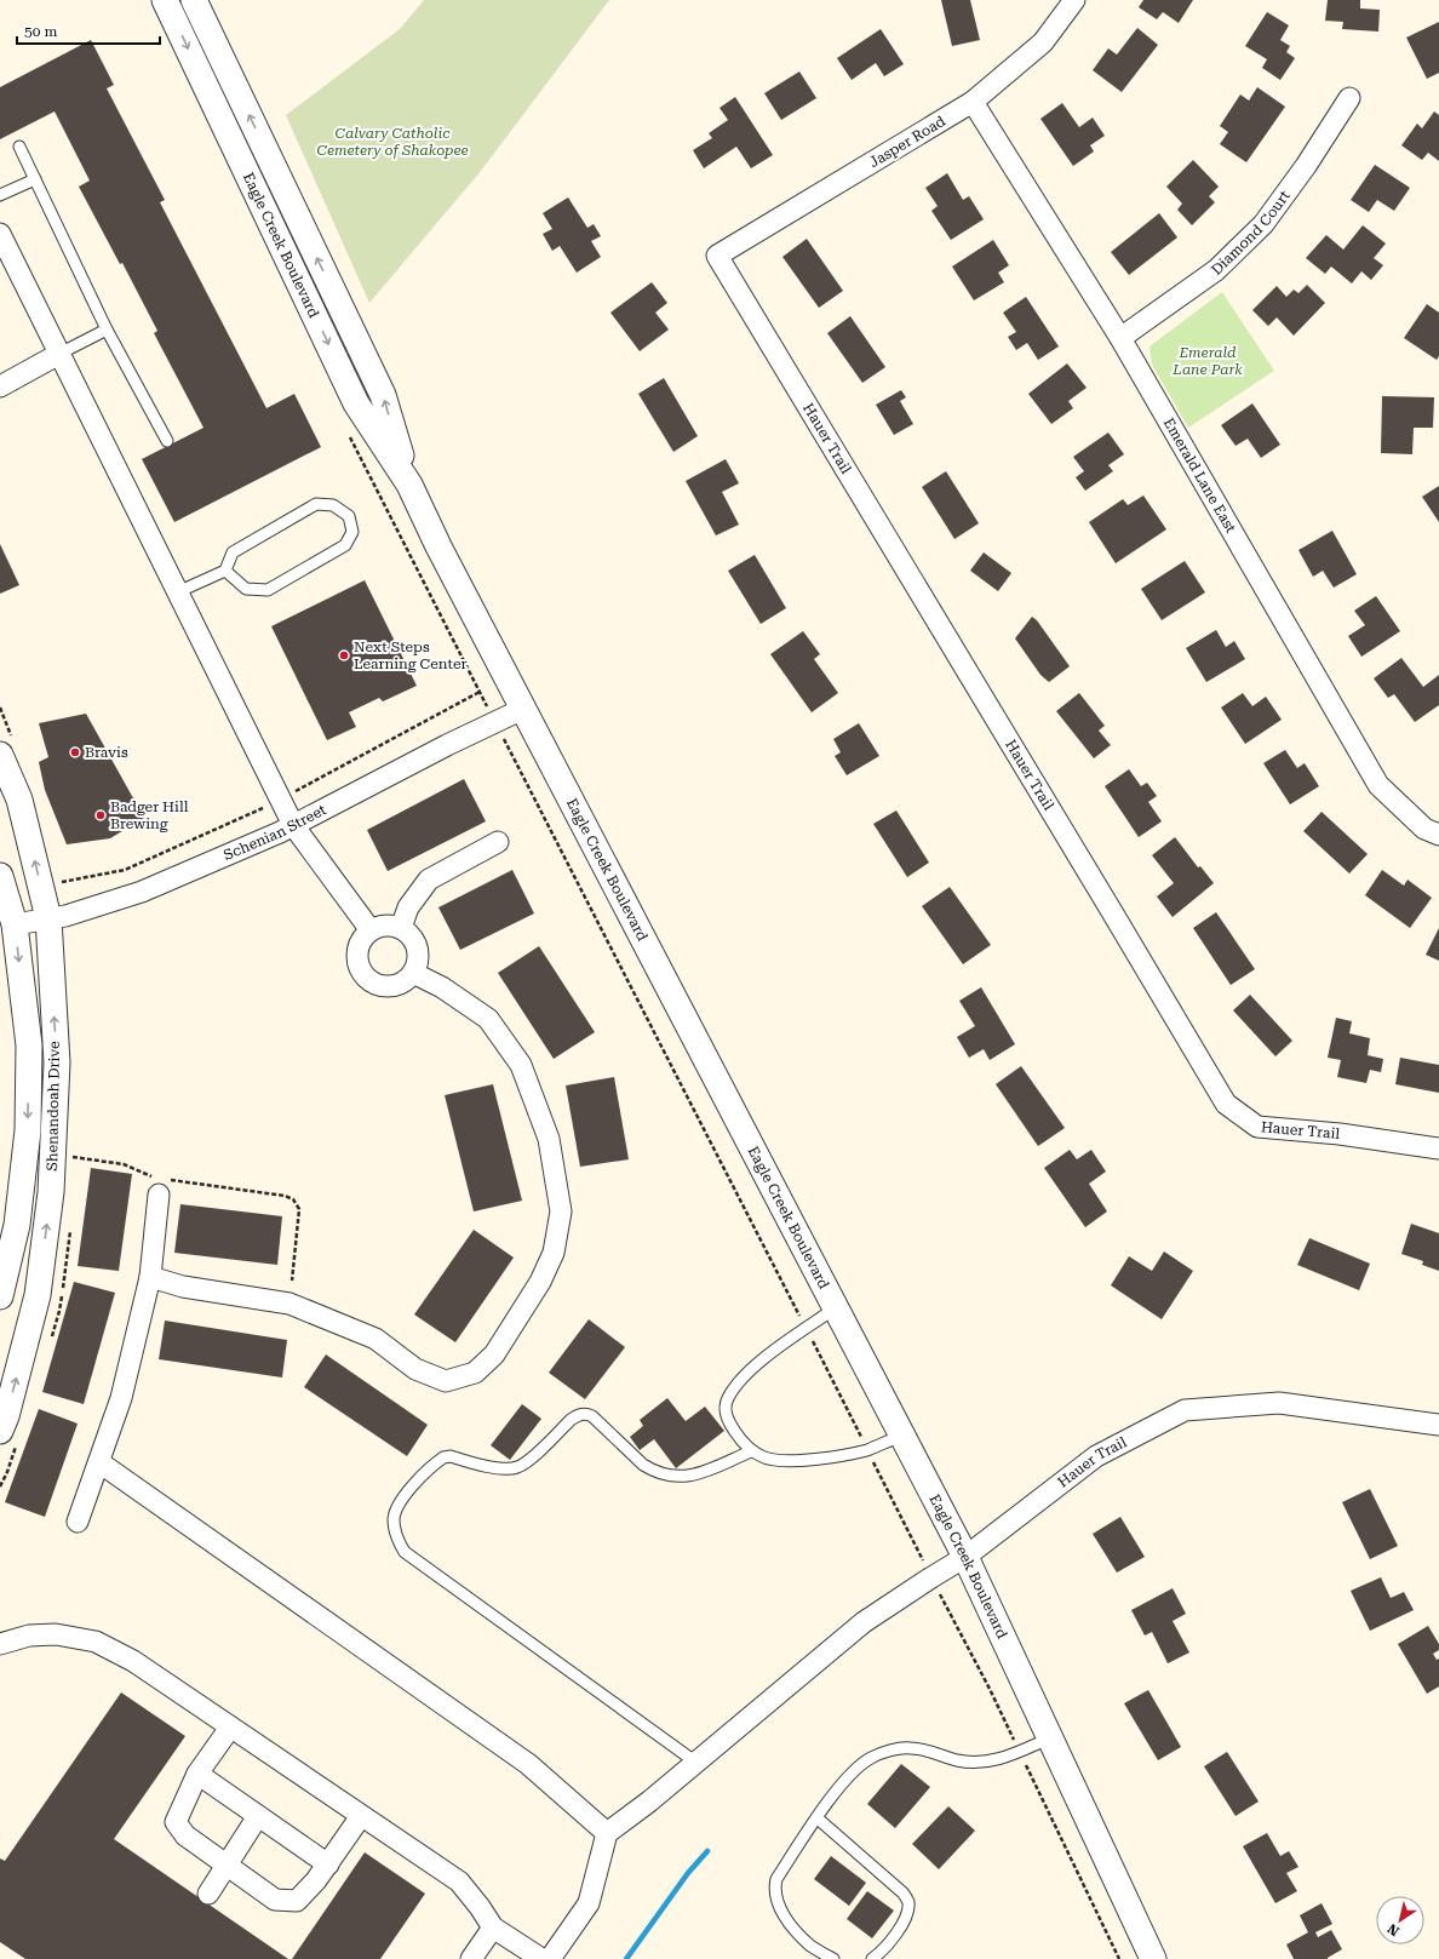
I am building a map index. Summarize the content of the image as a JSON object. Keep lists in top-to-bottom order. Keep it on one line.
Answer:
{"streets":{"street":["Jasper Road","Diamond Court","Eagle Creek Boulevard","Hauer Trail","Emerald Lane East","Schenian Street","Shenandoah Drive"]},"crossings":[["Jasper Road","Hauer Trail"],["Jasper Road","Emerald Lane East"],["Diamond Court","Emerald Lane East"],["Eagle Creek Boulevard","Hauer Trail"],["Eagle Creek Boulevard","Schenian Street"],["Schenian Street","Shenandoah Drive"]],"parks":["Calvary Catholic Cemetery of Shakopee","Emerald Lane Park"],"places":["Next Steps Learning Center","Bravis","Badger Hill Brewing"],"scale_bar":"50 m","north":"bottom left"}
